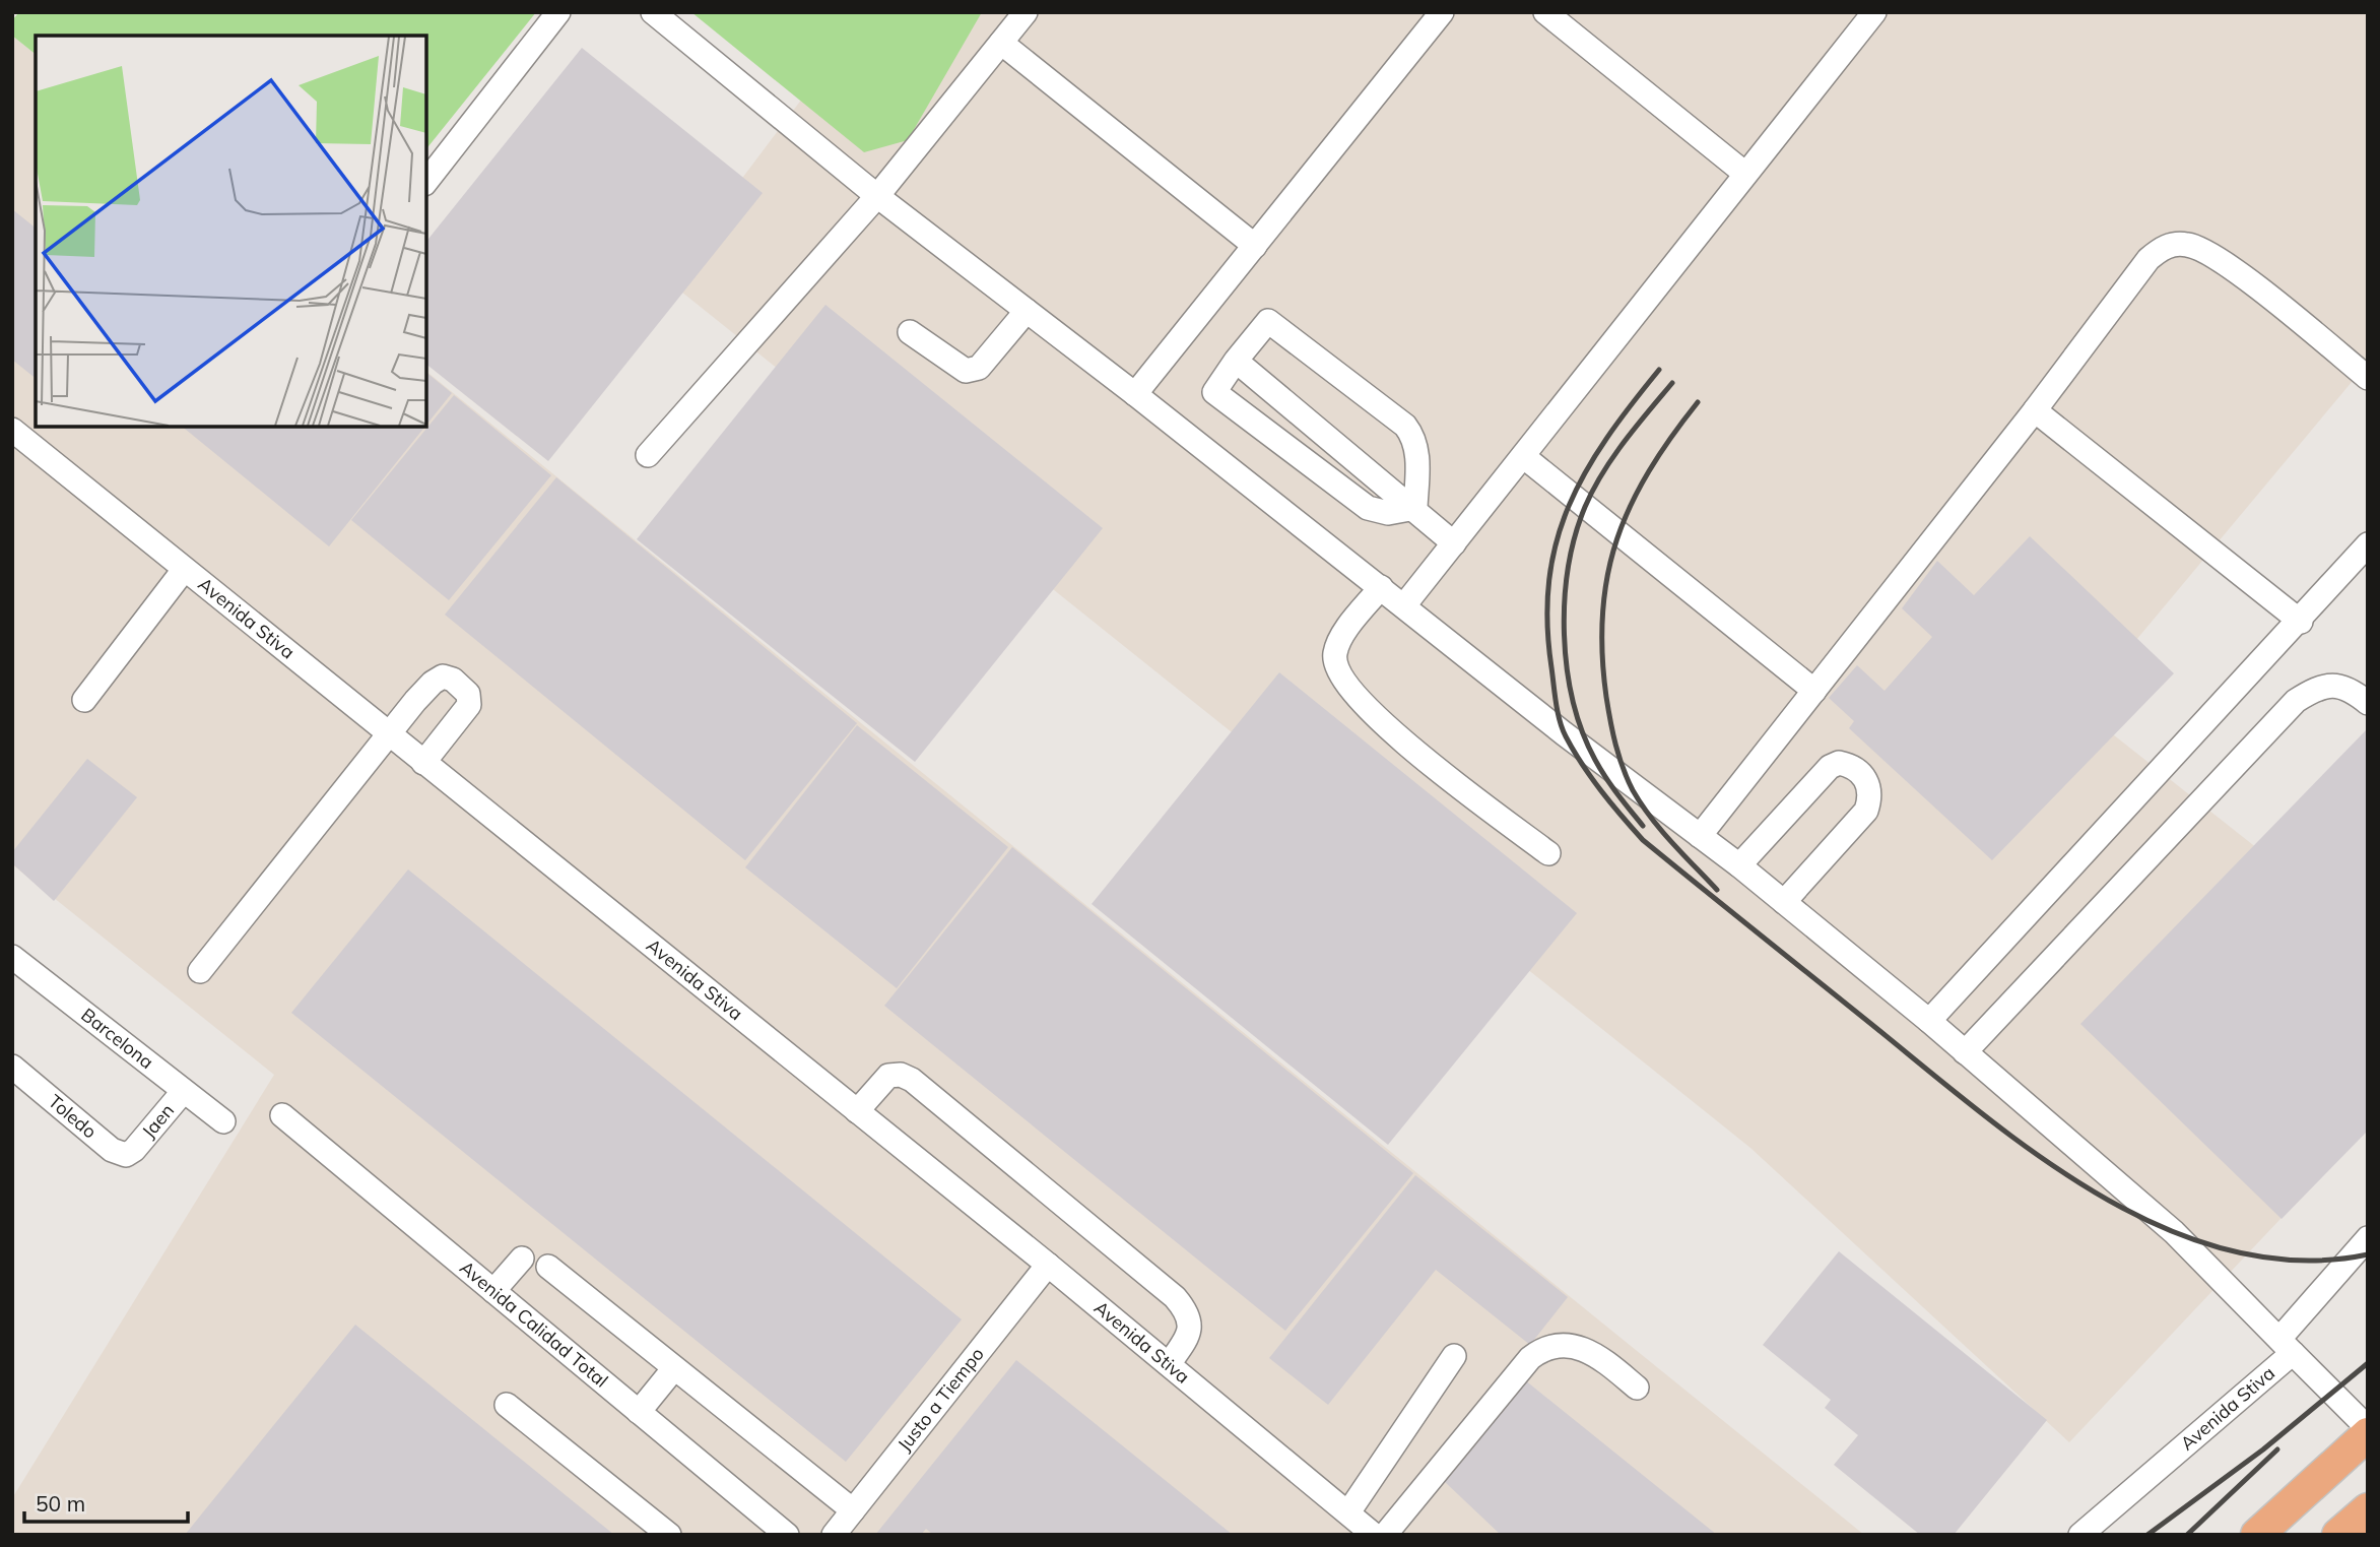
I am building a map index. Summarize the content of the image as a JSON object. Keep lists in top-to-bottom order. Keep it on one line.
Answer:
{"streets":{"street":["Avenida Stiva","Barcelona","Toledo","Jaen","Avenida Calidad Total","Justo a Tiempo"]},"crossings":[["Avenida Stiva","Justo a Tiempo"],["Barcelona","Jaen"],["Toledo","Jaen"]],"scale_bar":"50 m"}
